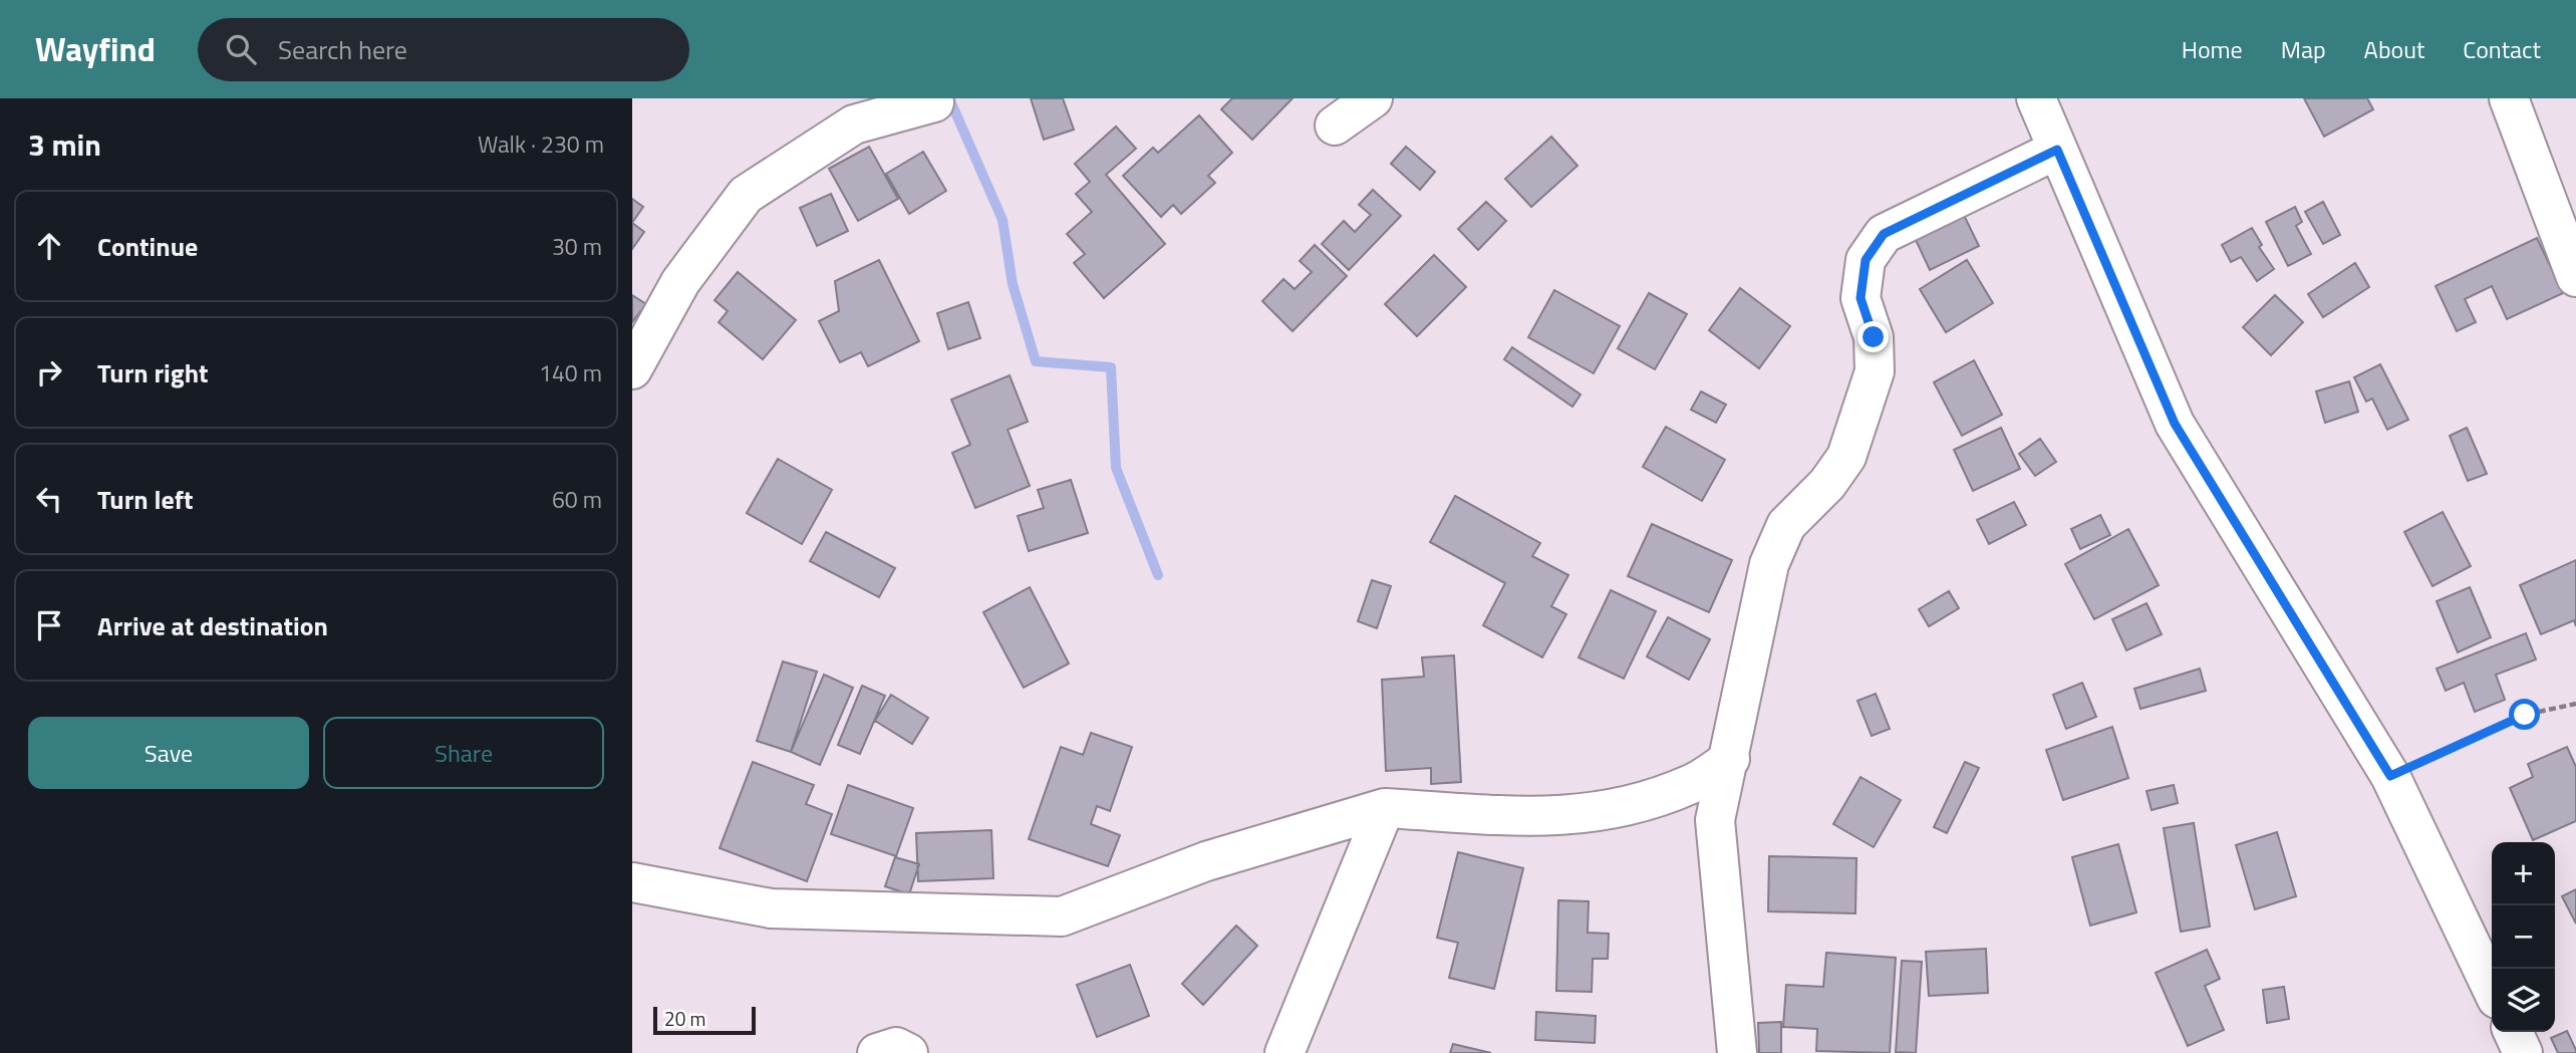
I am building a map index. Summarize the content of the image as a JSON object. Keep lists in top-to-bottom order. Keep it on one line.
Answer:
{"scale_bar":"20 m","page":{"header":"Wayfind","search":"Search here","nav":["Home","Map","About","Contact"],"heading":["3 min","Walk · 230 m"],"list":[["Continue","30 m"],["Turn right","140 m"],["Turn left","60 m"],"Arrive at destination"],"buttons":["Save","Share"],"map_buttons":["+","−"],"scale":"20 m"}}
